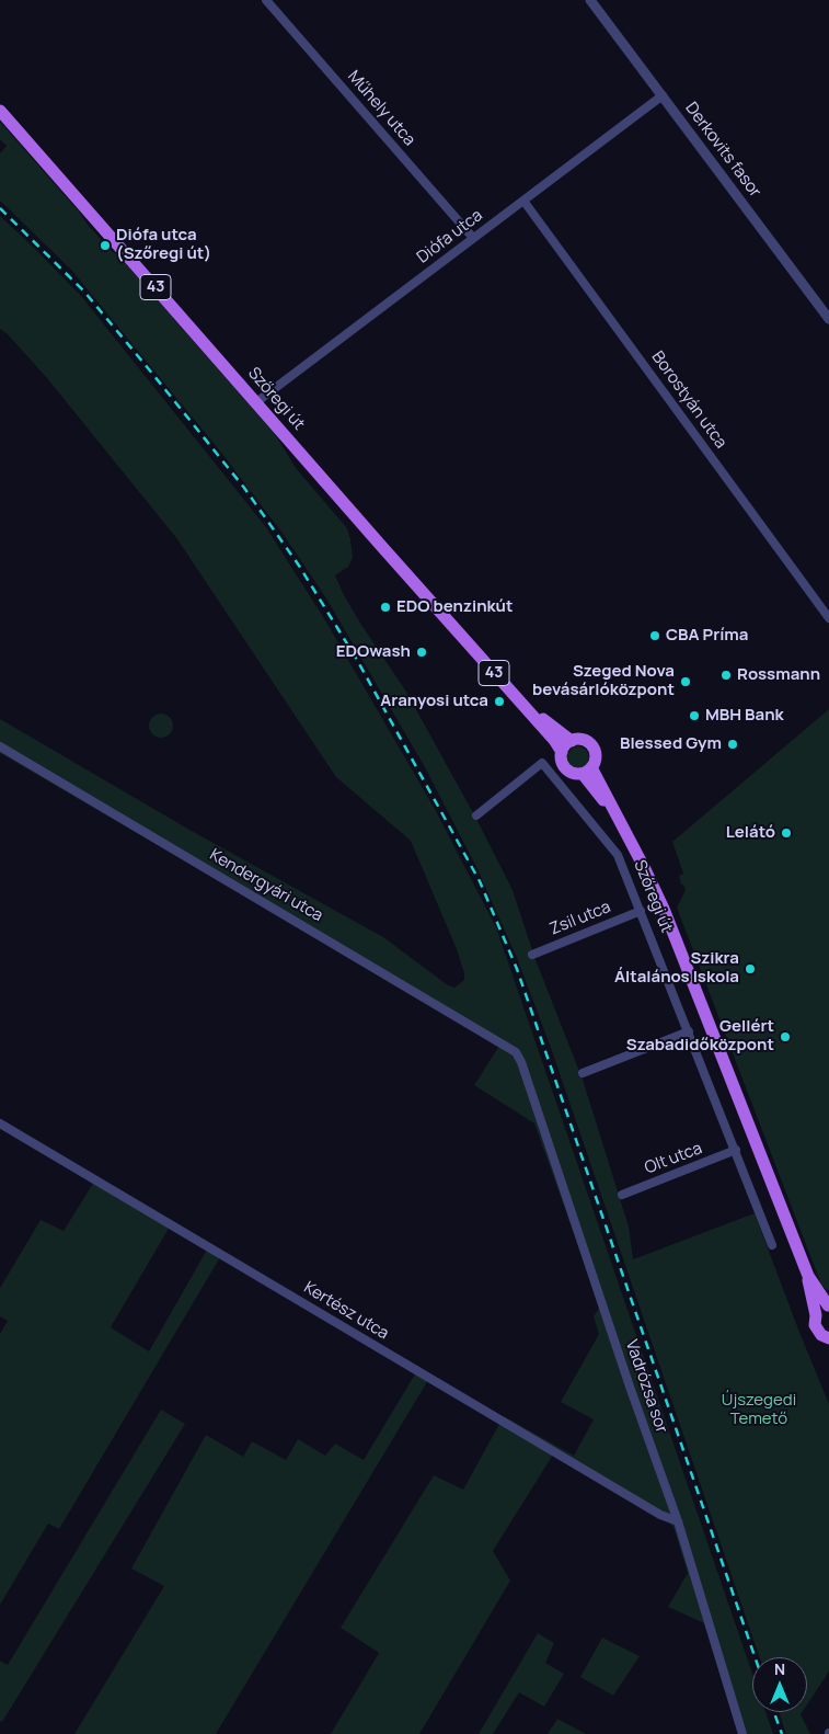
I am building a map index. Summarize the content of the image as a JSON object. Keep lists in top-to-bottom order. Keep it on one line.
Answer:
{"streets":{"main road":["43","Szőregi út"],"street":["Műhely utca","Derkovits fasor","Diófa utca","Borostyán utca","Kendergyári utca","Zsil utca","Olt utca","Kertész utca","Vadrózsa sor"]},"crossings":[["Műhely utca","Diófa utca"],["Derkovits fasor","Diófa utca"],["Diófa utca","Szőregi út"],["Diófa utca","Borostyán utca"],["Szőregi út","Zsil utca"],["Szőregi út","Olt utca"],["Kendergyári utca","Vadrózsa sor"],["Kertész utca","Vadrózsa sor"]],"parks":["Újszegedi Temető"],"places":["Diófa utca (Szőregi út)","EDO benzinkút","CBA Príma","EDOwash","Rossmann","Szeged Nova bevásárlóközpont","Aranyosi utca","MBH Bank","Blessed Gym","Lelátó","Szikra Általános Iskola","Gellért Szabadidőközpont"],"north":"top"}
